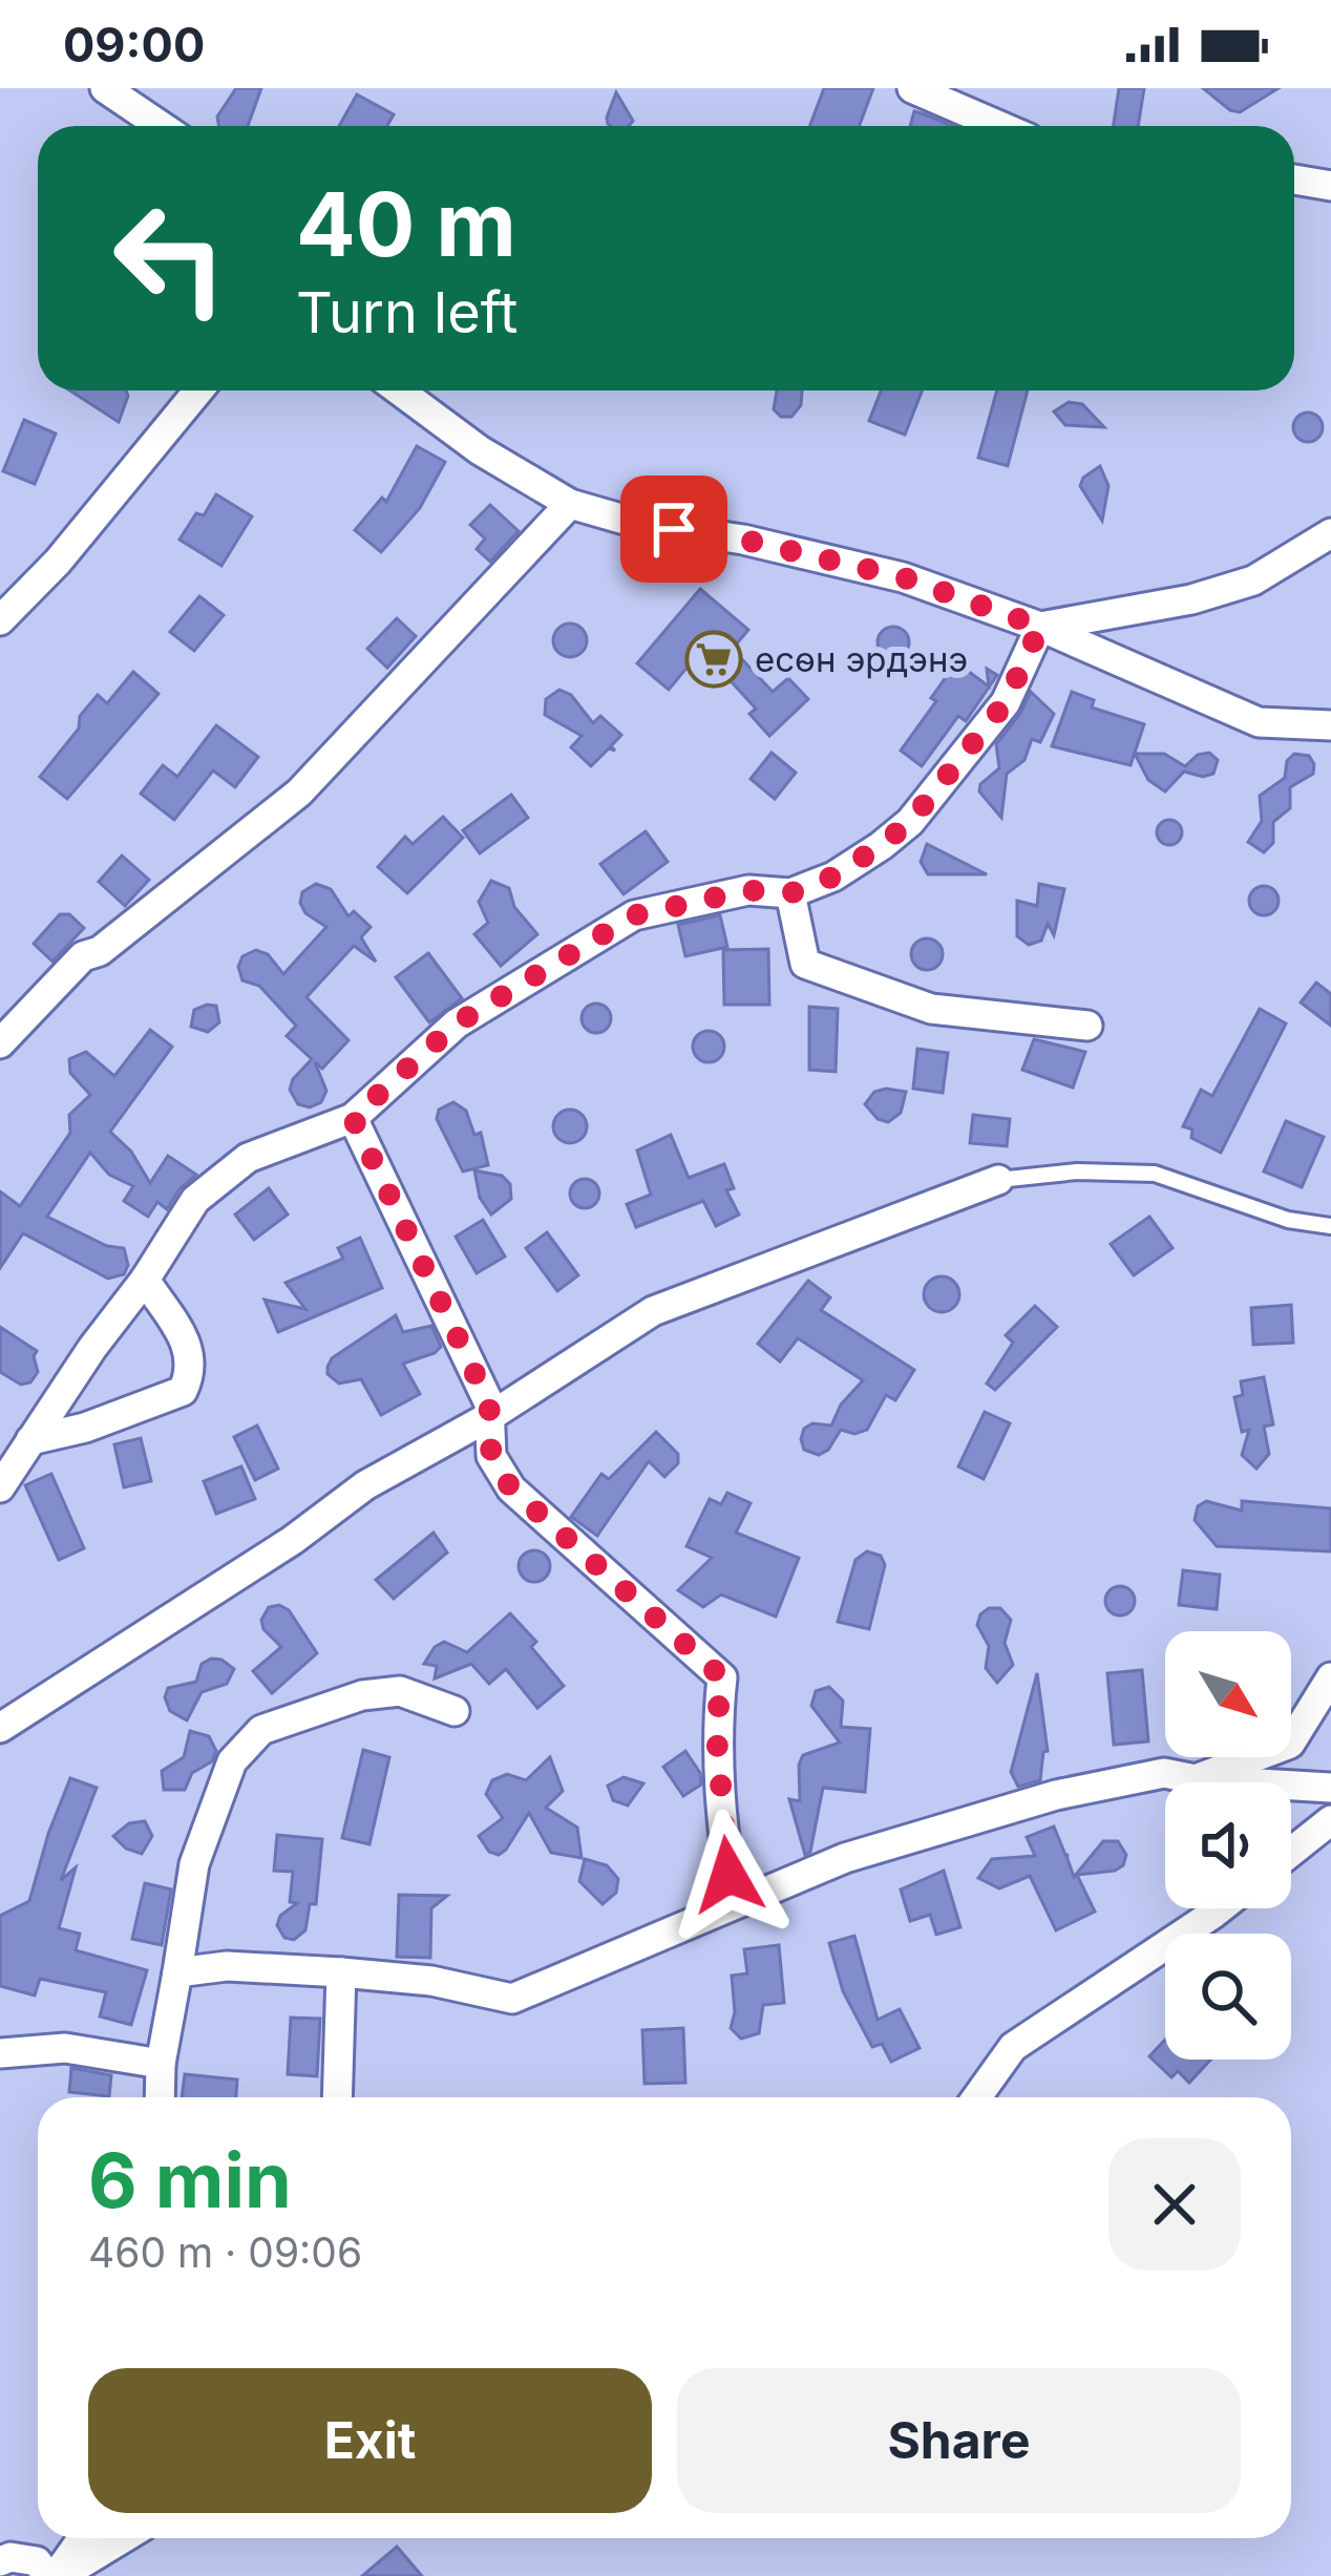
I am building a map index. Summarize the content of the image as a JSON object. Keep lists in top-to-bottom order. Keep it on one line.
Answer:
{"places":{"supermarket":["есөн эрдэнэ"]},"north":"bottom right","page":{"status":"09:00","turn":["40 m","Turn left"],"heading":["6 min","460 m · 09:06"],"buttons":["Exit","Share"]}}
